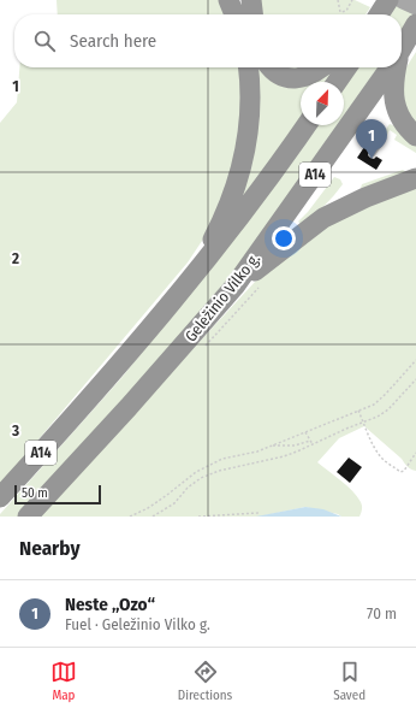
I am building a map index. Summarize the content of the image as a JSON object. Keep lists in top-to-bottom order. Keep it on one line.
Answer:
{"streets":{"highway":["A14","Geležinio Vilko g."]},"scale_bar":"50 m","north":"top right","page":{"search":"Search here","pins":"1","scale":"50 m","heading":"Nearby","list":[{"mark":"1","name":"Neste „Ozo“","note":"Fuel · Geležinio Vilko g.","value":"70 m"}],"nav":["Map","Directions","Saved"]},"grid":{"rows":["1","2","3"]}}
